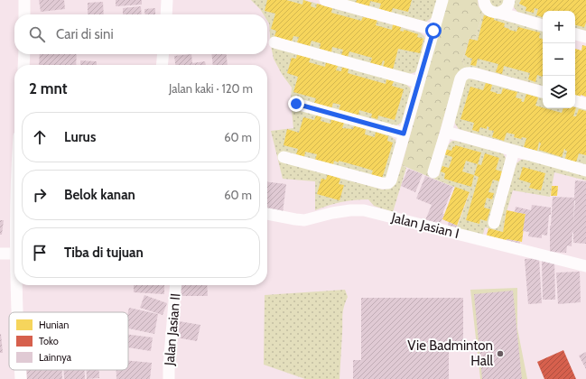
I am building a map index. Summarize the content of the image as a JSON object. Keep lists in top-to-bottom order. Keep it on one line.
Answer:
{"streets":{"street":["Jalan Jasian I","Jalan Jasian II"]},"places":["Vie Badminton Hall"],"legend":["Hunian","Toko","Lainnya"],"page":{"map_buttons":["+","−"],"search":"Cari di sini","heading":["2 mnt","Jalan kaki · 120 m"],"list":[["Lurus","60 m"],["Belok kanan","60 m"],"Tiba di tujuan"]}}
